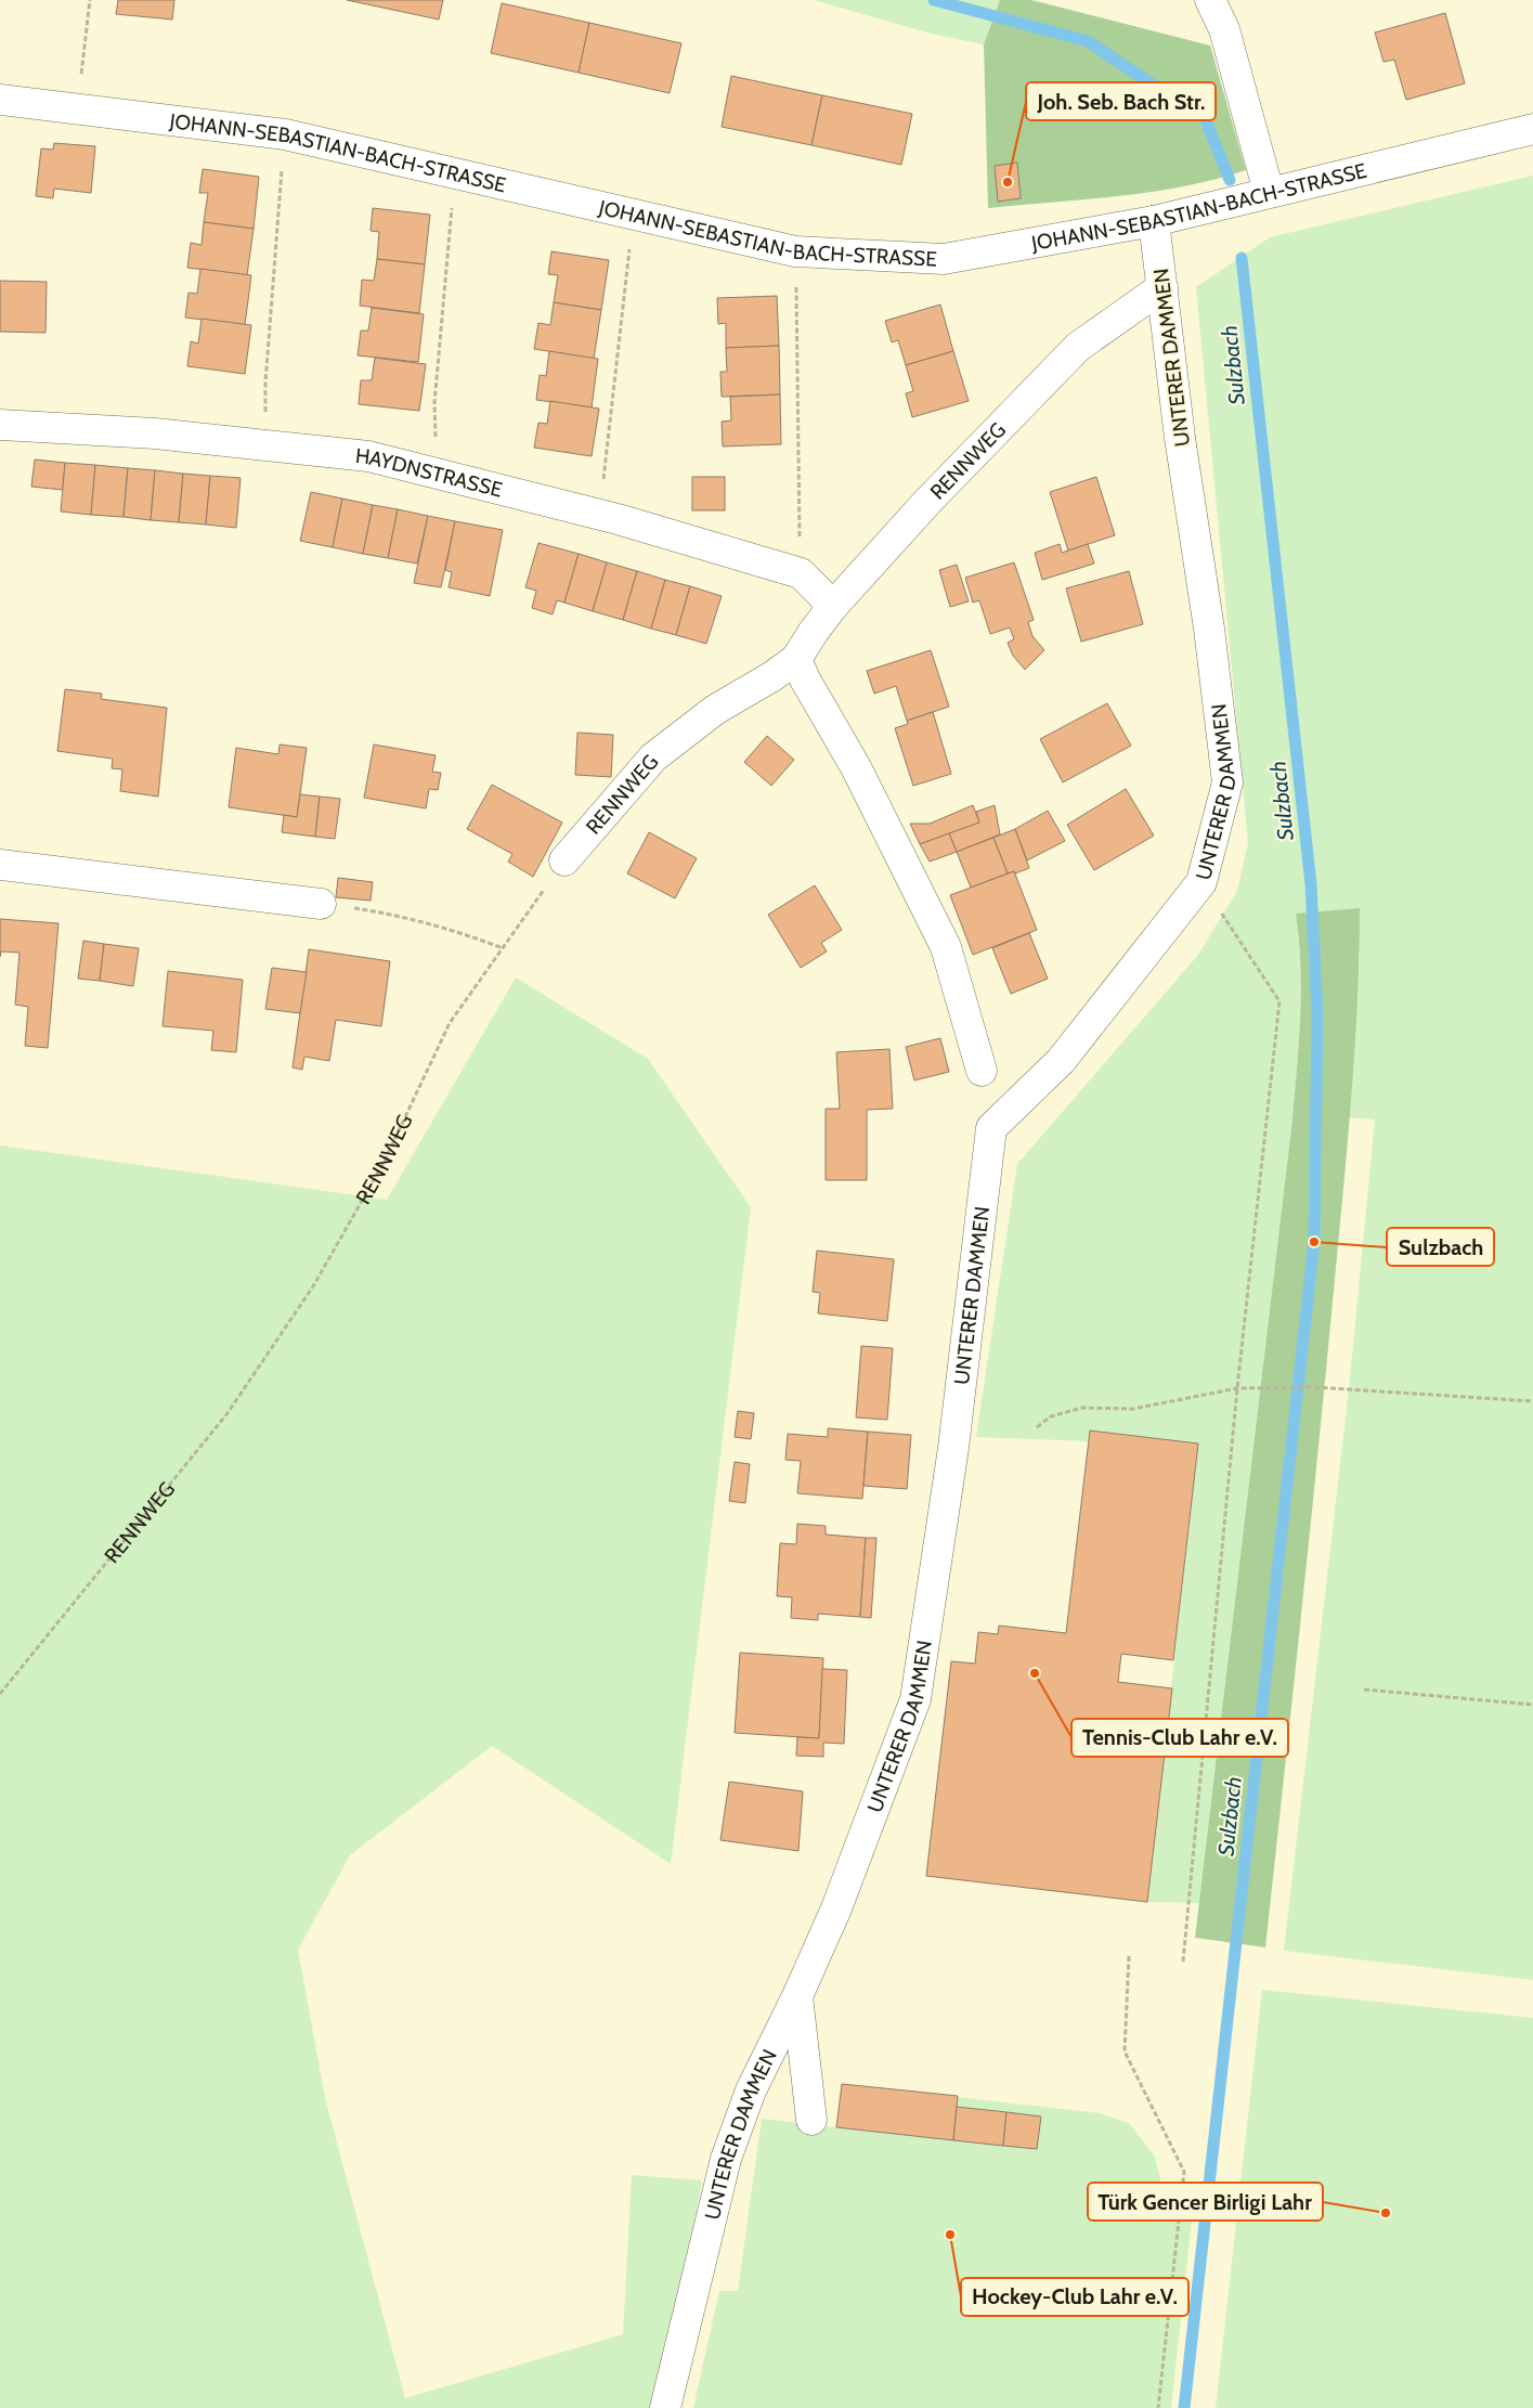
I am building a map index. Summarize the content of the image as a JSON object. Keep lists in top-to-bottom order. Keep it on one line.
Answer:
{"streets":{"street":["JOHANN-SEBASTIAN-BACH-STRASSE","UNTERER DAMMEN","RENNWEG","HAYDNSTRASSE"]},"crossings":[["JOHANN-SEBASTIAN-BACH-STRASSE","UNTERER DAMMEN"],["UNTERER DAMMEN","RENNWEG"],["RENNWEG","HAYDNSTRASSE"]],"water":["Sulzbach"],"places":["Joh. Seb. Bach Str.","Sulzbach","Tennis-Club Lahr e.V.","Türk Gencer Birligi Lahr","Hockey-Club Lahr e.V."]}
